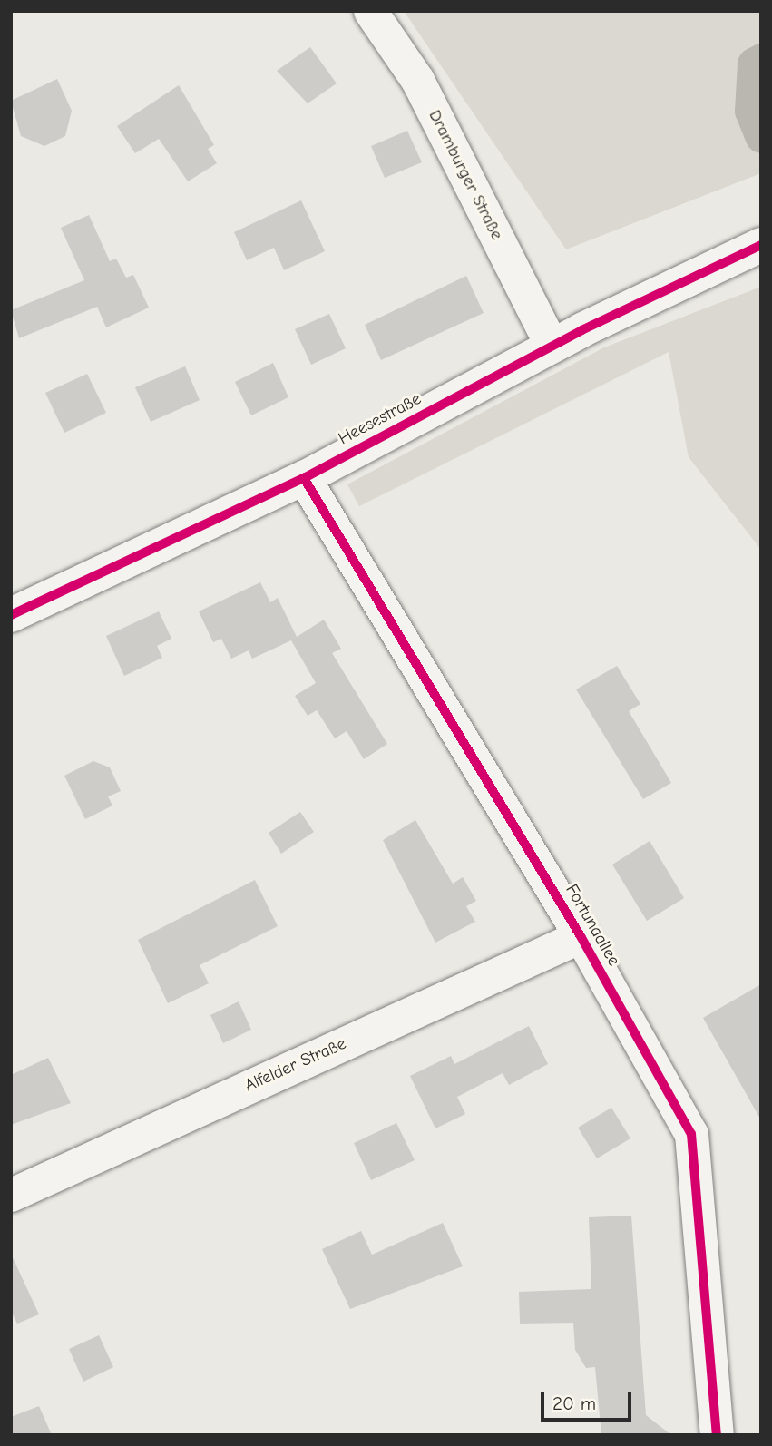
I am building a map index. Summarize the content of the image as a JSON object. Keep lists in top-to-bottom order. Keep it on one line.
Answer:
{"streets":{"street":["Dramburger Straße","Heesestraße","Fortunaallee","Alfelder Straße"]},"crossings":[["Dramburger Straße","Heesestraße"],["Heesestraße","Fortunaallee"],["Fortunaallee","Alfelder Straße"]],"scale_bar":"20 m"}
